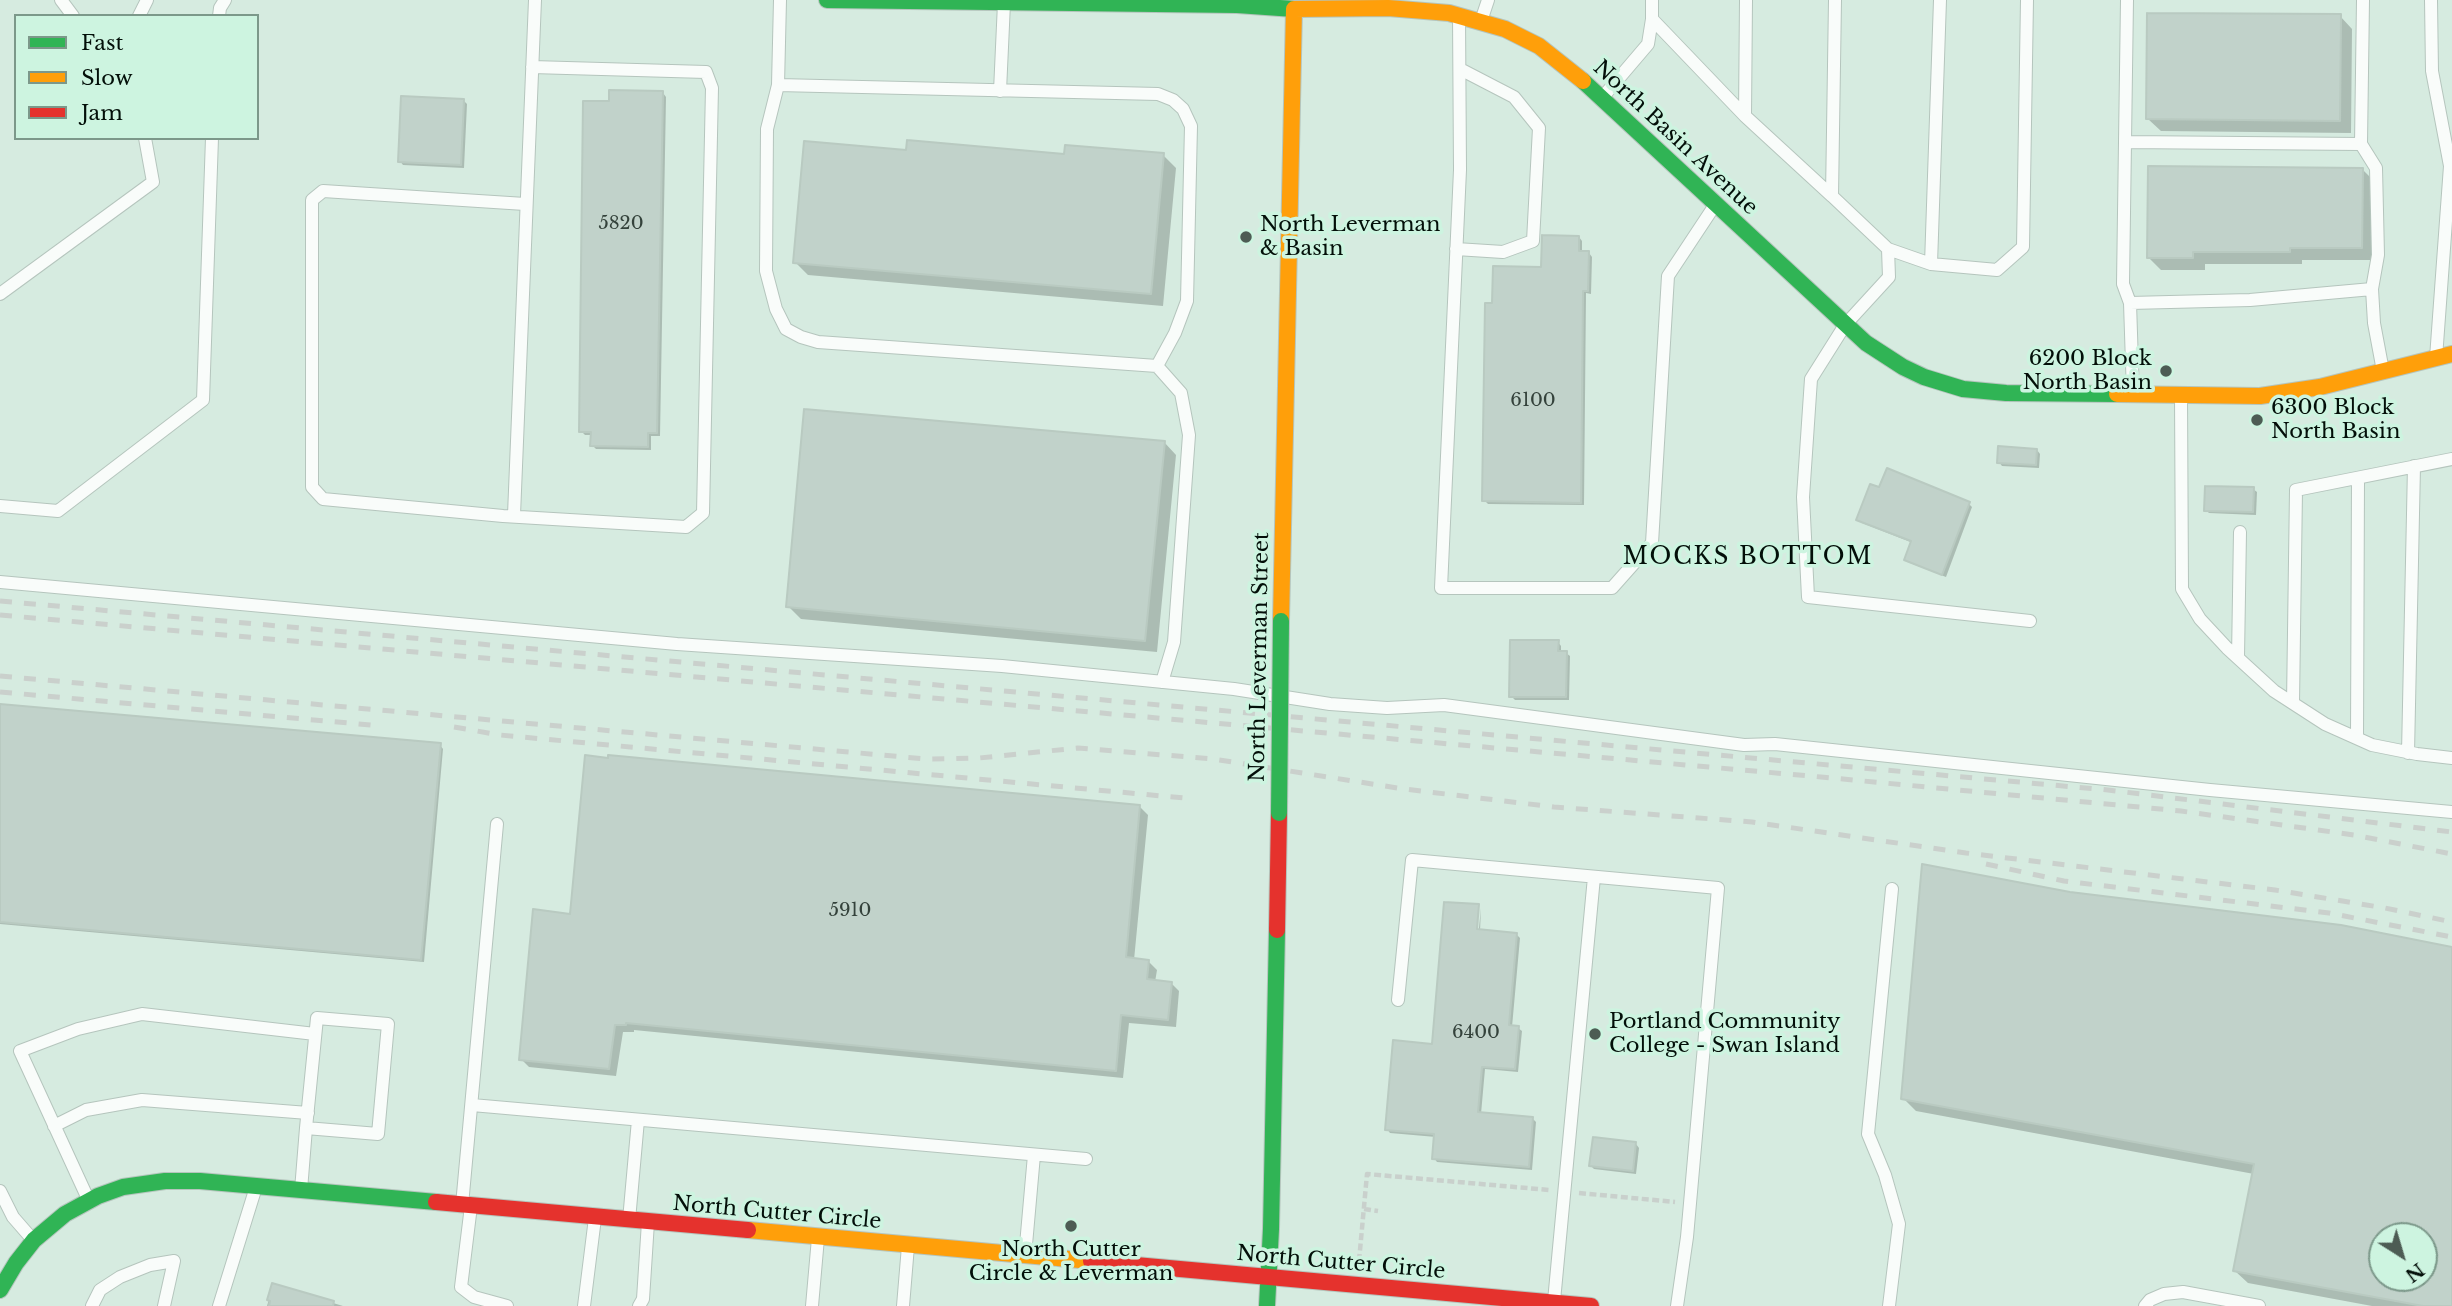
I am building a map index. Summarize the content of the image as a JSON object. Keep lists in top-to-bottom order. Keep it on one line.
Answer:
{"streets":{"street":["North Basin Avenue","North Leverman Street","North Cutter Circle"]},"crossings":[["North Basin Avenue","North Leverman Street"],["North Leverman Street","North Cutter Circle"]],"districts":["MOCKS BOTTOM"],"places":["North Leverman & Basin","6200 Block North Basin","6300 Block North Basin","Portland Community College - Swan Island","North Cutter Circle & Leverman"],"house_numbers":["5820","6100","5910","6400"],"legend":["Fast","Slow","Jam"],"north":"bottom right"}
